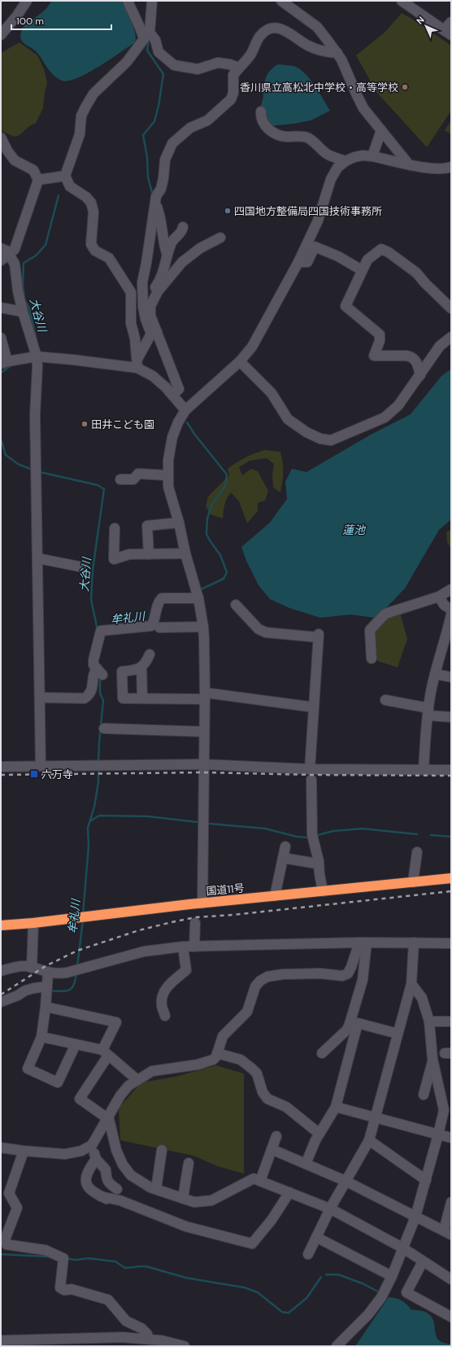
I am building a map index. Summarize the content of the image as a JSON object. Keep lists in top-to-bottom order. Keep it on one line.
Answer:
{"streets":{"highway":["国道11号"]},"water":["大谷川","蓮池","牟礼川"],"places":{"other":["香川県立高松北中学校・高等学校","四国地方整備局四国技術事務所","田井こども園"],"transit":["六万寺"]},"scale_bar":"100 m","north":"top left"}
